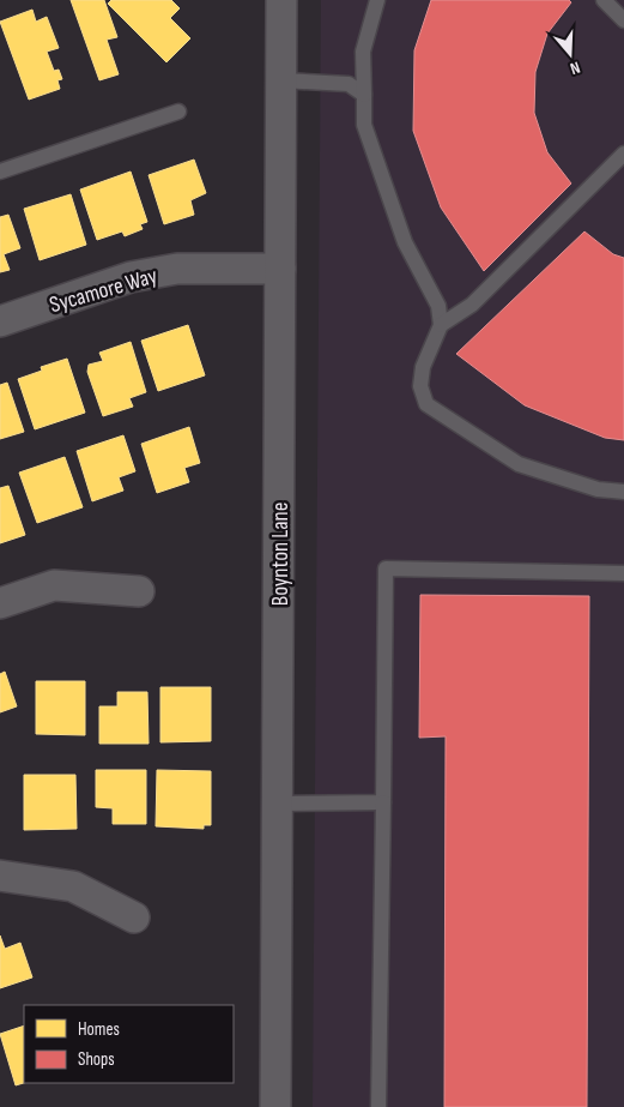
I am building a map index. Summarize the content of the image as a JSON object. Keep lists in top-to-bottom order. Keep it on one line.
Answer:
{"streets":{"street":["Sycamore Way","Boynton Lane"]},"crossings":[["Sycamore Way","Boynton Lane"]],"legend":["Homes","Shops"],"north":"bottom"}
